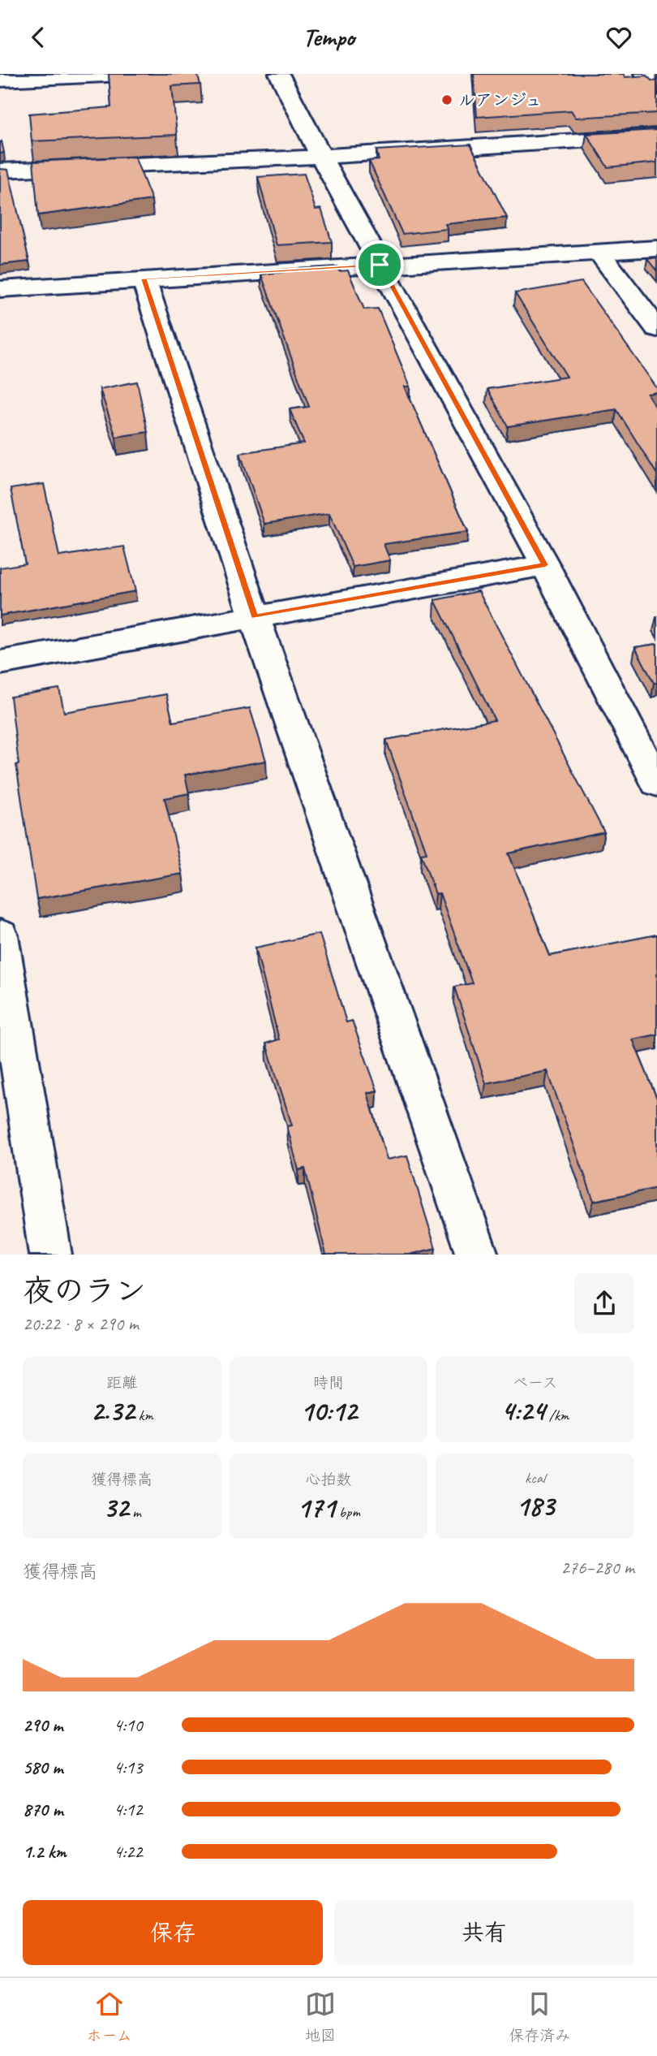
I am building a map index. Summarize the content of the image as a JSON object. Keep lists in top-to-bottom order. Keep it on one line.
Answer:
{"places":["ルアンジュ"],"page":{"header":"Tempo","heading":["夜のラン","20:22 · 8 × 290 m"],"stats":[["距離","2.32 km"],["時間","10:12"],["ペース","4:24 /km"],["獲得標高","32 m"],["心拍数","171 bpm"],["kcal","183"]],"chart":["獲得標高","276–280 m"],"list":[{"name":"290 m","note":"4:10"},{"name":"580 m","note":"4:13"},{"name":"870 m","note":"4:12"},{"name":"1.2 km","note":"4:22"}],"buttons":["保存","共有"],"tabs":["ホーム","地図","保存済み"]}}
